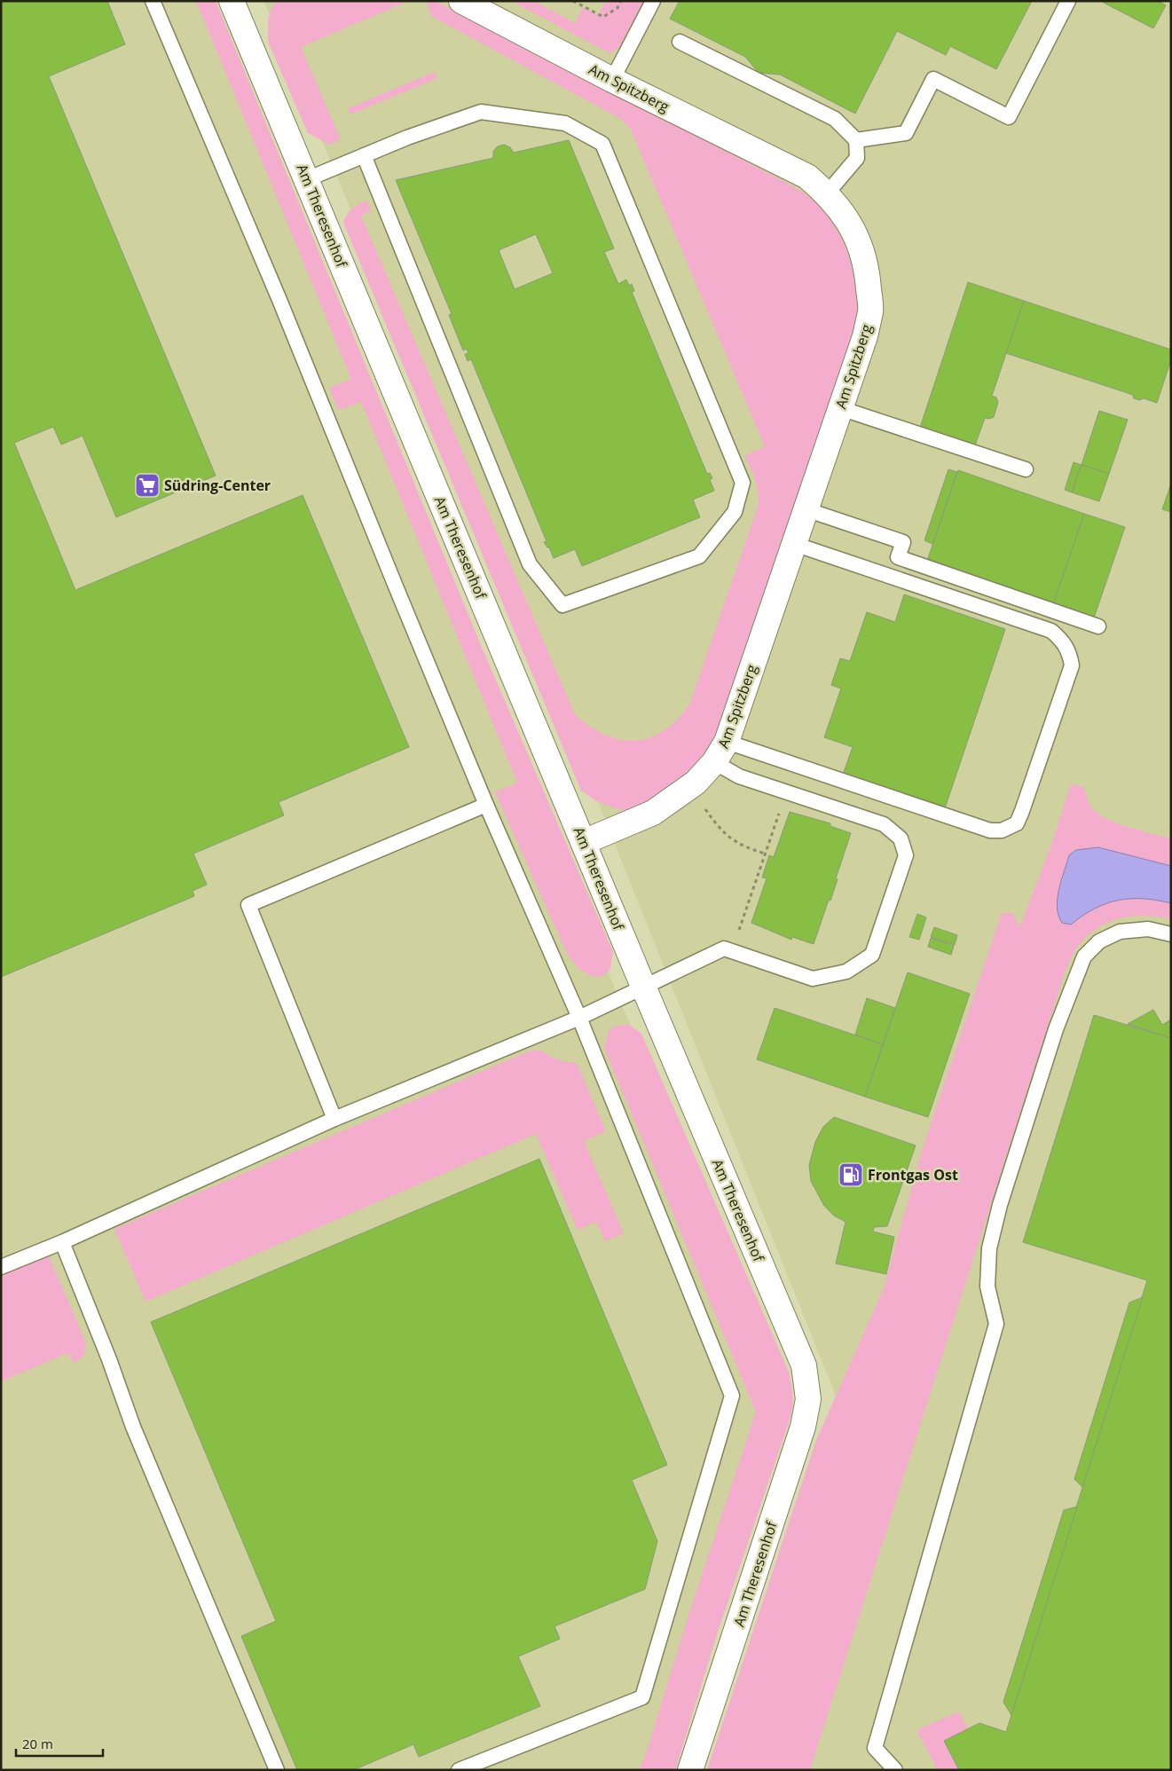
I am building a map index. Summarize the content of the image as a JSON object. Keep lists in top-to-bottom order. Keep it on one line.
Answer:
{"streets":{"street":["Am Spitzberg","Am Theresenhof"]},"crossings":[["Am Spitzberg","Am Theresenhof"]],"places":{"supermarket":["Südring-Center"],"fuel station":["Frontgas Ost"]},"scale_bar":"20 m"}
